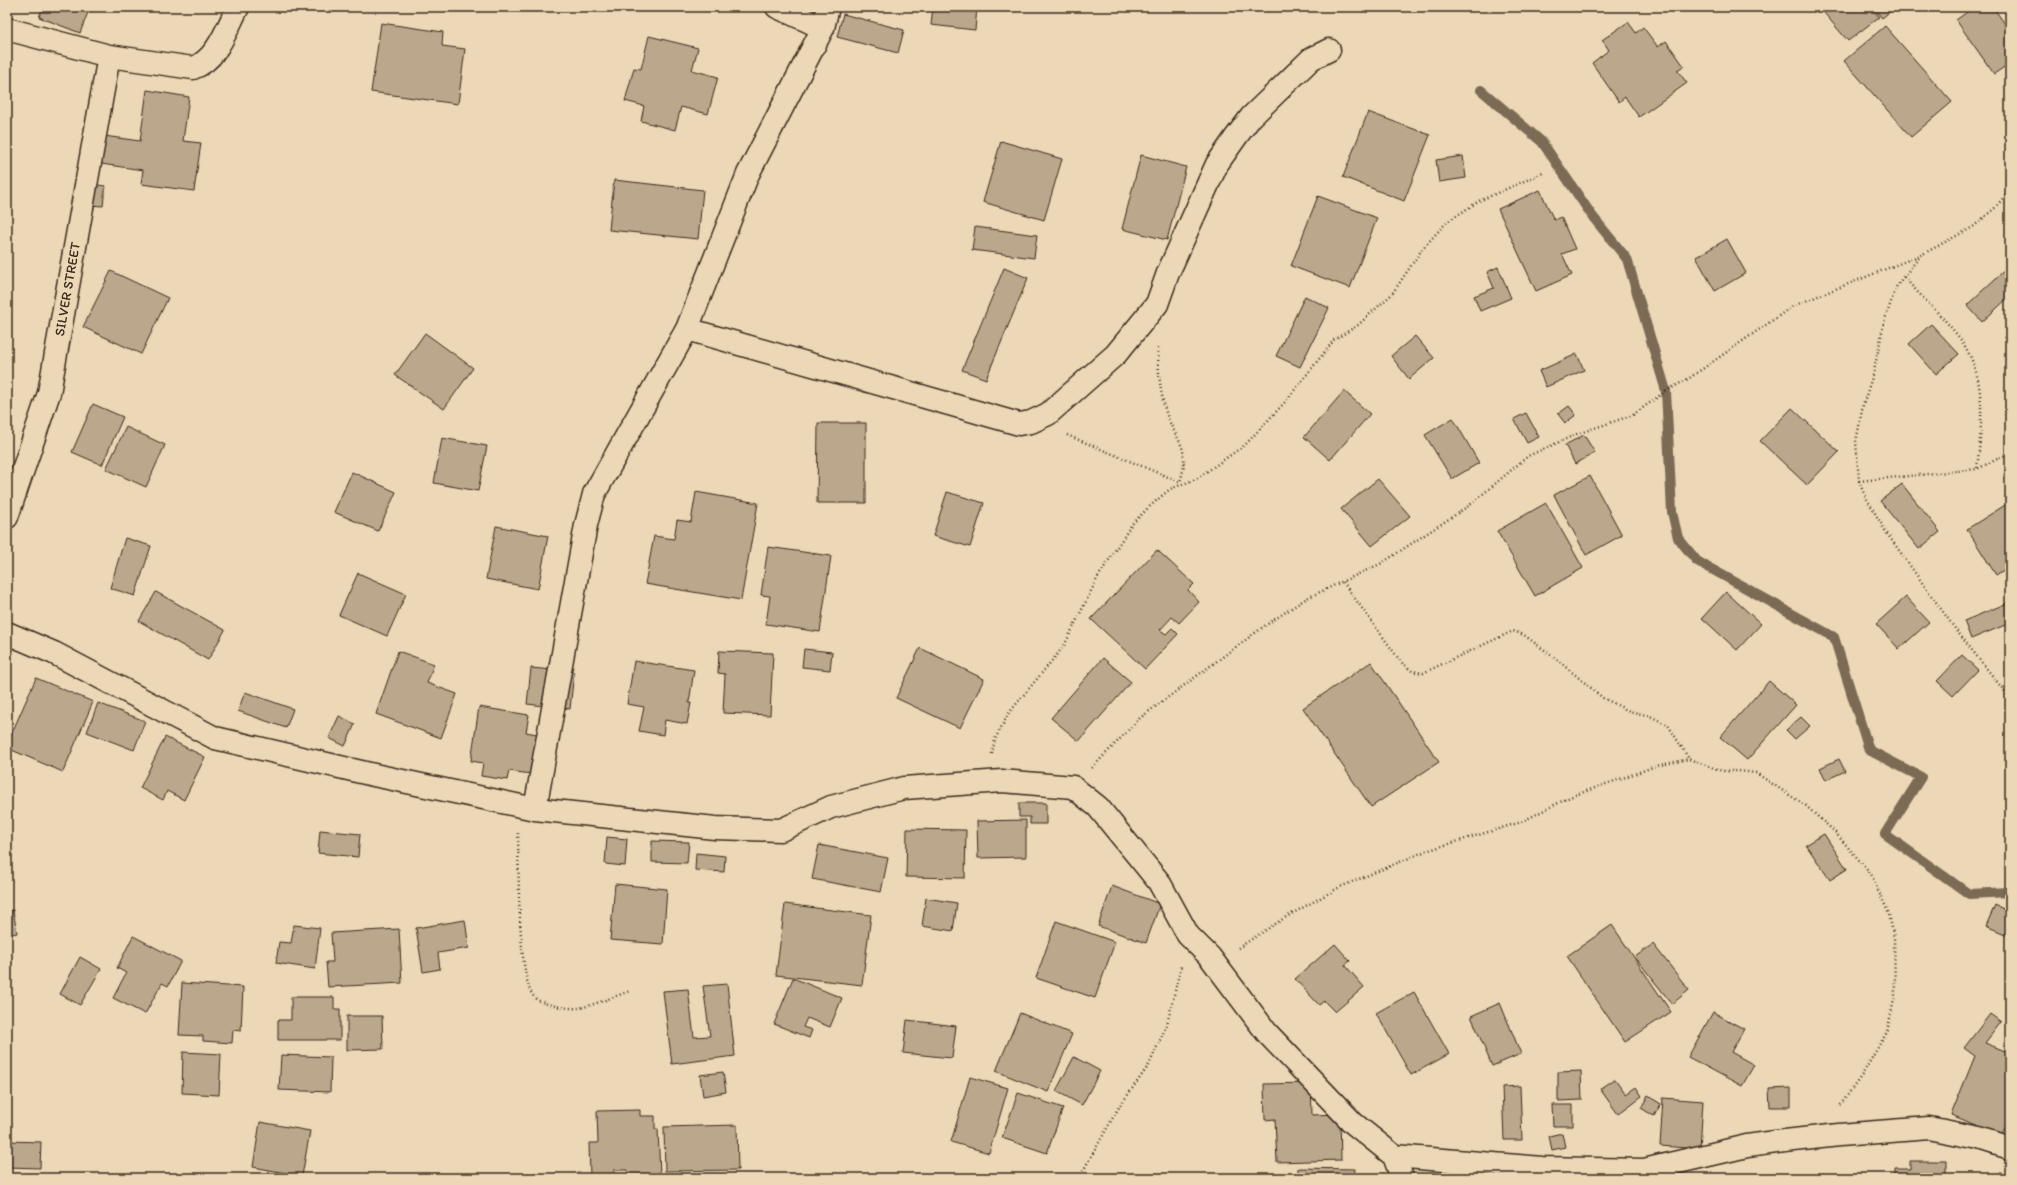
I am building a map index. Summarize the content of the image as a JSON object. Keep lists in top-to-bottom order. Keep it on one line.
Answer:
{"streets":{"street":["SILVER STREET"]}}
